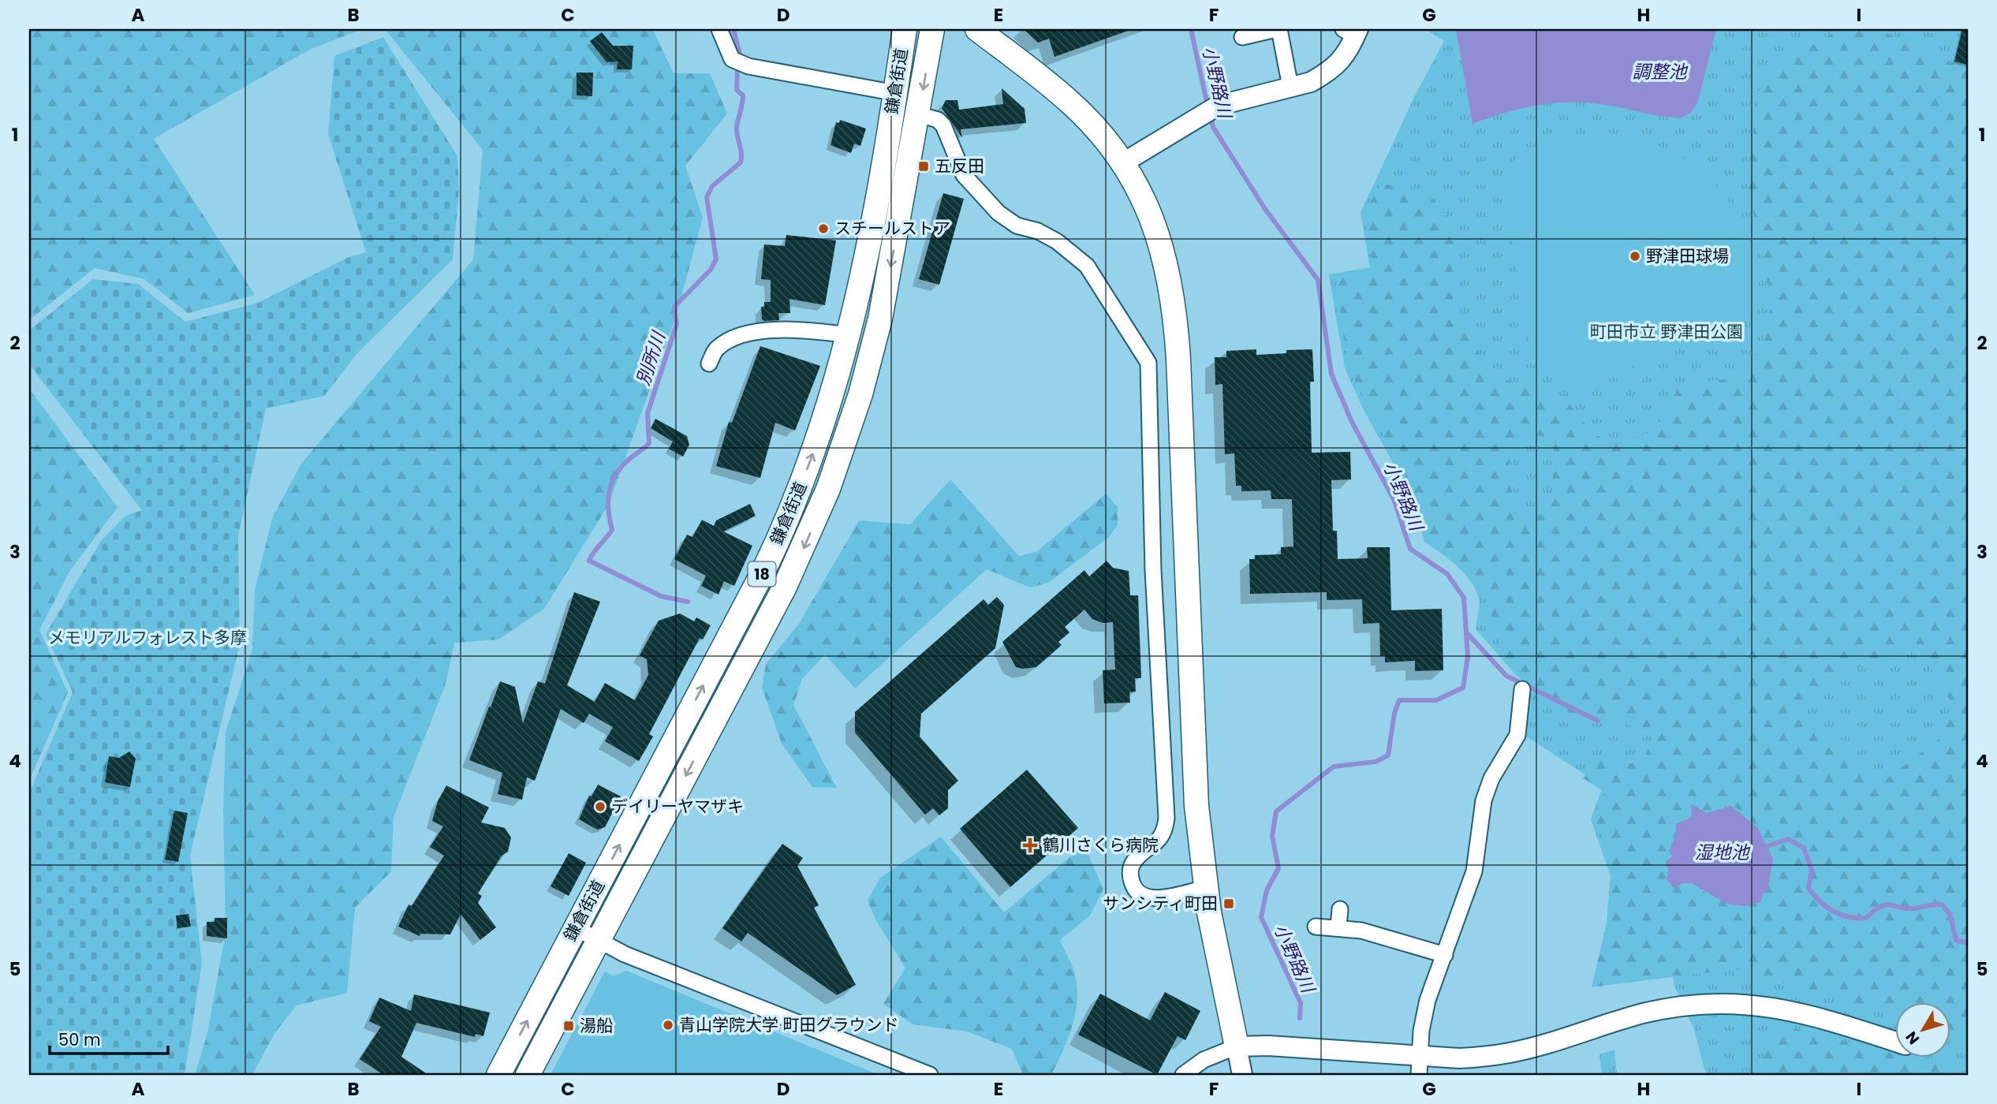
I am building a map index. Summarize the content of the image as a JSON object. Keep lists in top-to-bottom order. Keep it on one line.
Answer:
{"streets":{"main road":["鎌倉街道","18"]},"water":["調整池","小野路川","別所川","湿地池"],"parks":["町田市立 野津田公園","メモリアルフォレスト多摩"],"places":{"transit":["五反田","サンシティ町田","湯船"],"other":["スチールストア","野津田球場","デイリーヤマザキ","青山学院大学 町田グラウンド"],"health":["鶴川さくら病院"]},"scale_bar":"50 m","north":"bottom left","grid":{"columns":["A","B","C","D","E","F","G","H","I"],"rows":["1","2","3","4","5"]}}
